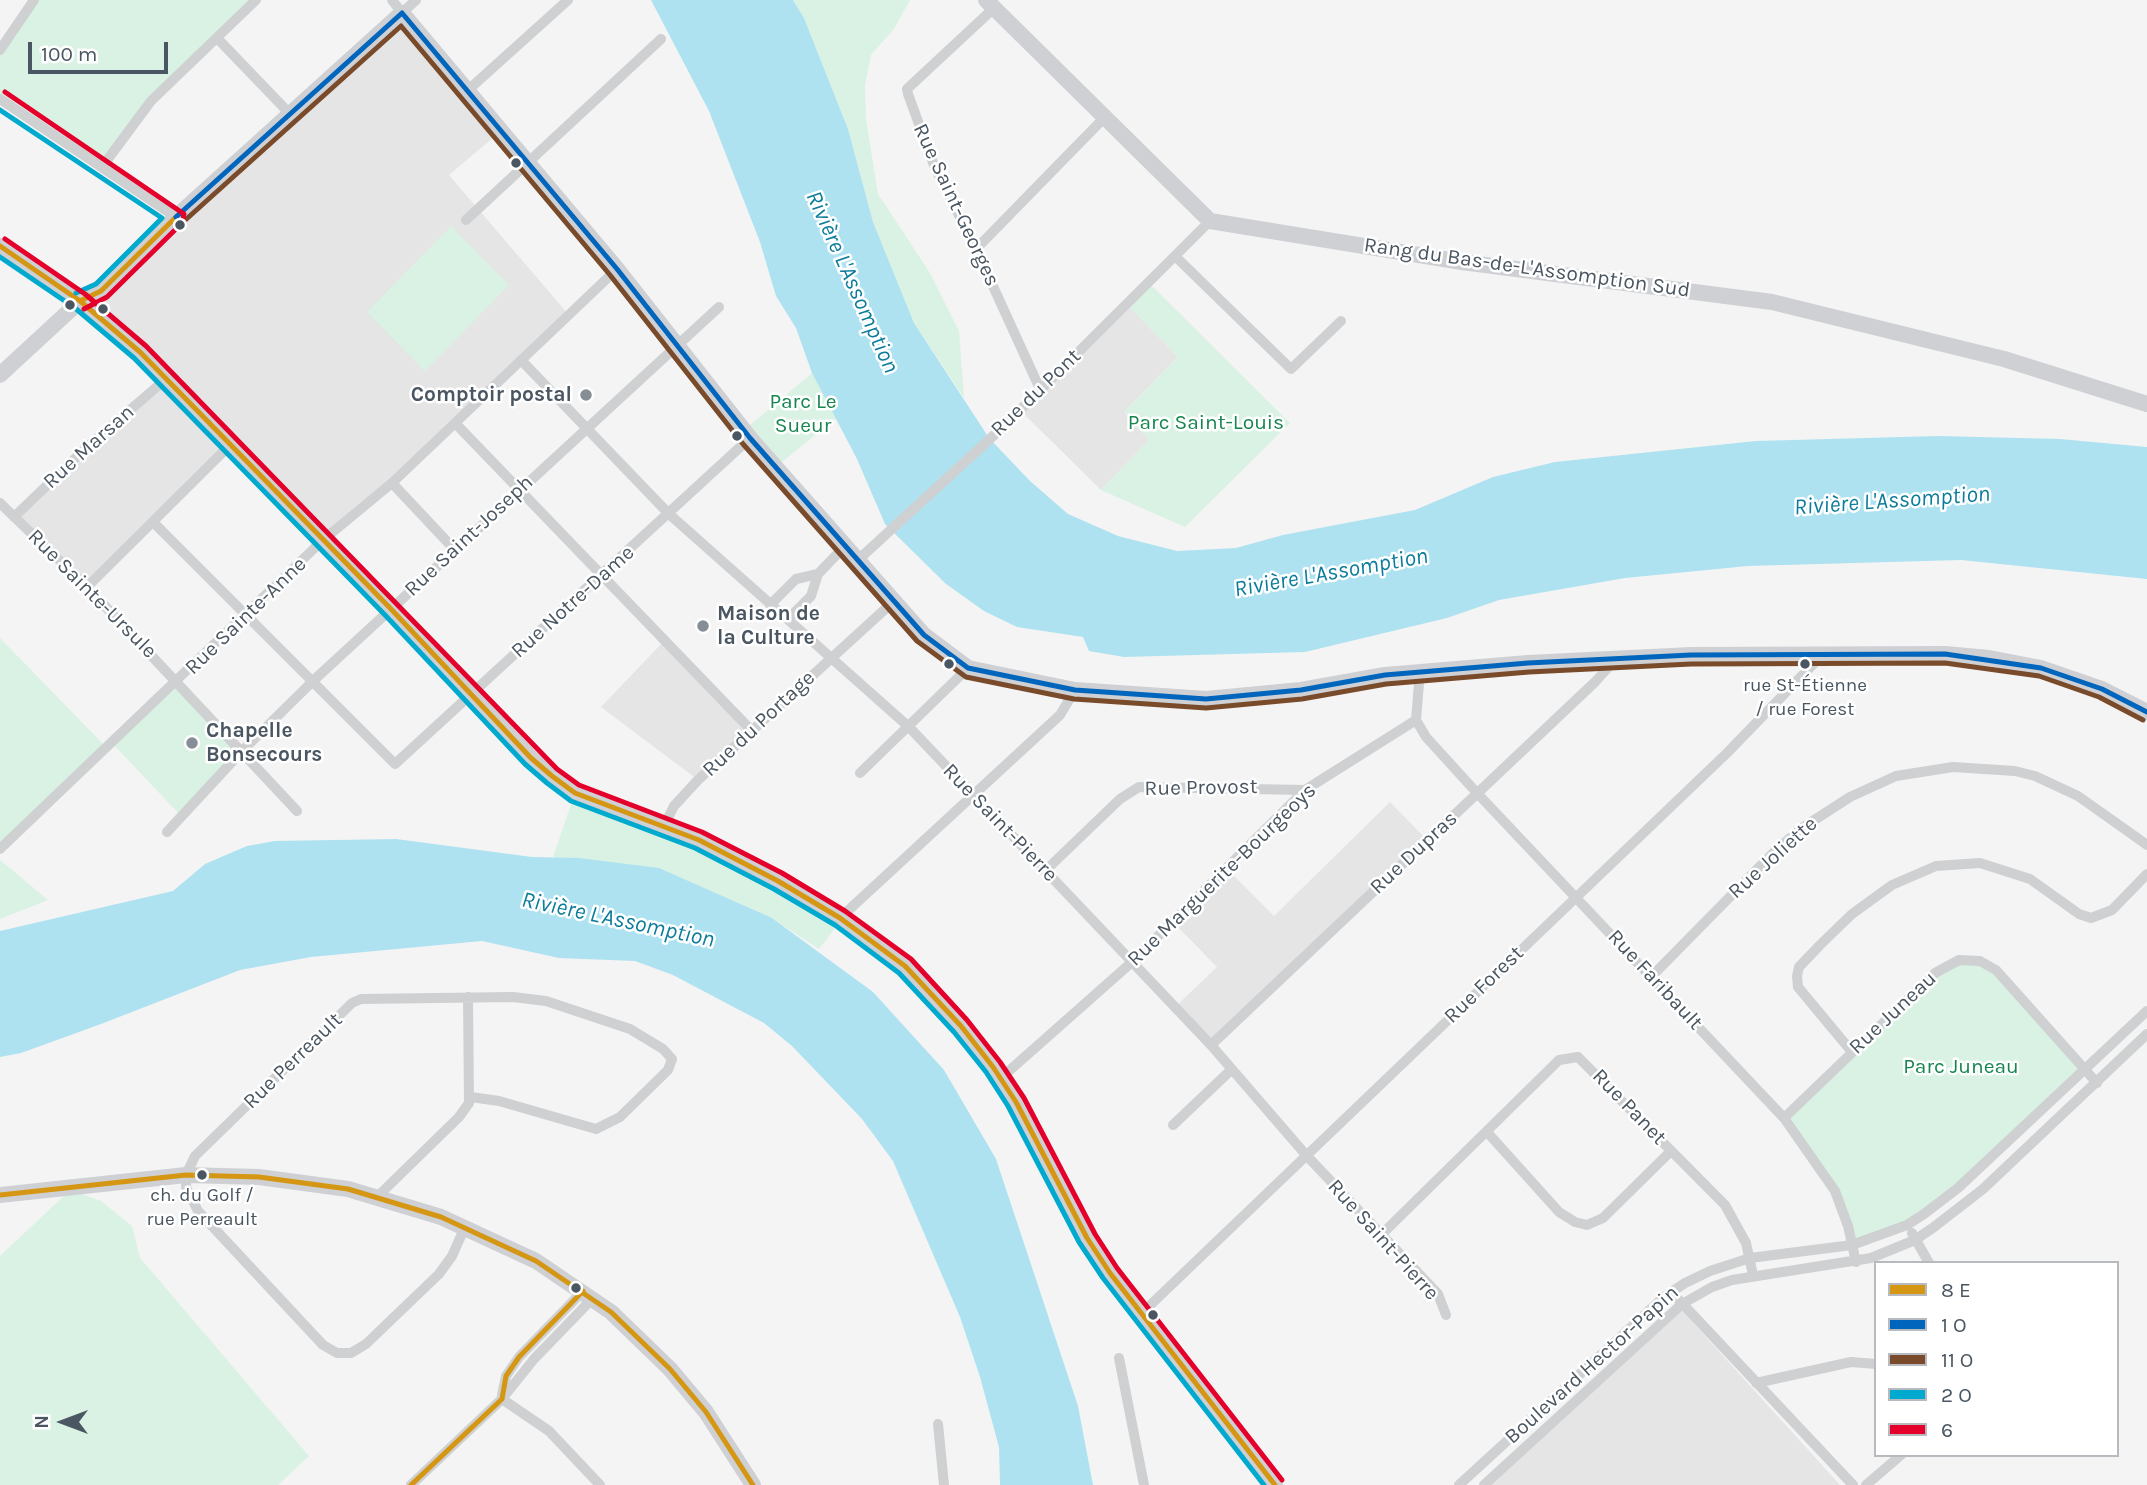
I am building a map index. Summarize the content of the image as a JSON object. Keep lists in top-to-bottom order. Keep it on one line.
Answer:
{"streets":{"street":["Rue Saint-Georges","Rang du Bas-de-L'Assomption Sud","Rue du Pont","Rue Marsan","Rue Saint-Joseph","Rue Sainte-Ursule","Rue Notre-Dame","Rue Sainte-Anne","Rue du Portage","Rue Provost","Rue Saint-Pierre","Rue Dupras","Rue Joliette","Rue Marguerite-Bourgeoys","Rue Faribault","Rue Forest","Rue Juneau","Rue Perreault","Rue Panet","Boulevard Hector-Papin"]},"crossings":[["Rue Saint-Georges","Rue du Pont"],["Rang du Bas-de-L'Assomption Sud","Rue du Pont"],["Rue Marsan","Rue Sainte-Ursule"],["Rue Saint-Joseph","Rue Sainte-Ursule"],["Rue Saint-Joseph","Rue Notre-Dame"],["Rue Saint-Joseph","Rue Saint-Pierre"],["Rue Sainte-Ursule","Rue Sainte-Anne"],["Rue Notre-Dame","Rue Saint-Pierre"],["Rue Sainte-Anne","Rue Saint-Pierre"],["Rue du Portage","Rue Saint-Pierre"],["Rue Provost","Rue Saint-Pierre"],["Rue Provost","Rue Marguerite-Bourgeoys"],["Rue Saint-Pierre","Rue Dupras"],["Rue Saint-Pierre","Rue Marguerite-Bourgeoys"],["Rue Saint-Pierre","Rue Forest"],["Rue Saint-Pierre","Rue Panet"],["Rue Dupras","Rue Faribault"],["Rue Joliette","Rue Faribault"],["Rue Marguerite-Bourgeoys","Rue Faribault"],["Rue Faribault","Rue Forest"],["Rue Faribault","Rue Juneau"],["Rue Faribault","Boulevard Hector-Papin"],["Rue Juneau","Boulevard Hector-Papin"],["Rue Panet","Boulevard Hector-Papin"]],"water":["Rivière L'Assomption"],"parks":["Parc Le Sueur","Parc Saint-Louis","Parc Juneau"],"places":["Comptoir postal","Maison de la Culture","rue St-Étienne / rue Forest","Chapelle Bonsecours","ch. du Golf / rue Perreault"],"lines":["transit line 6"],"legend":["8 E","1 O","11 O","2 O","6"],"scale_bar":"100 m","north":"left"}
